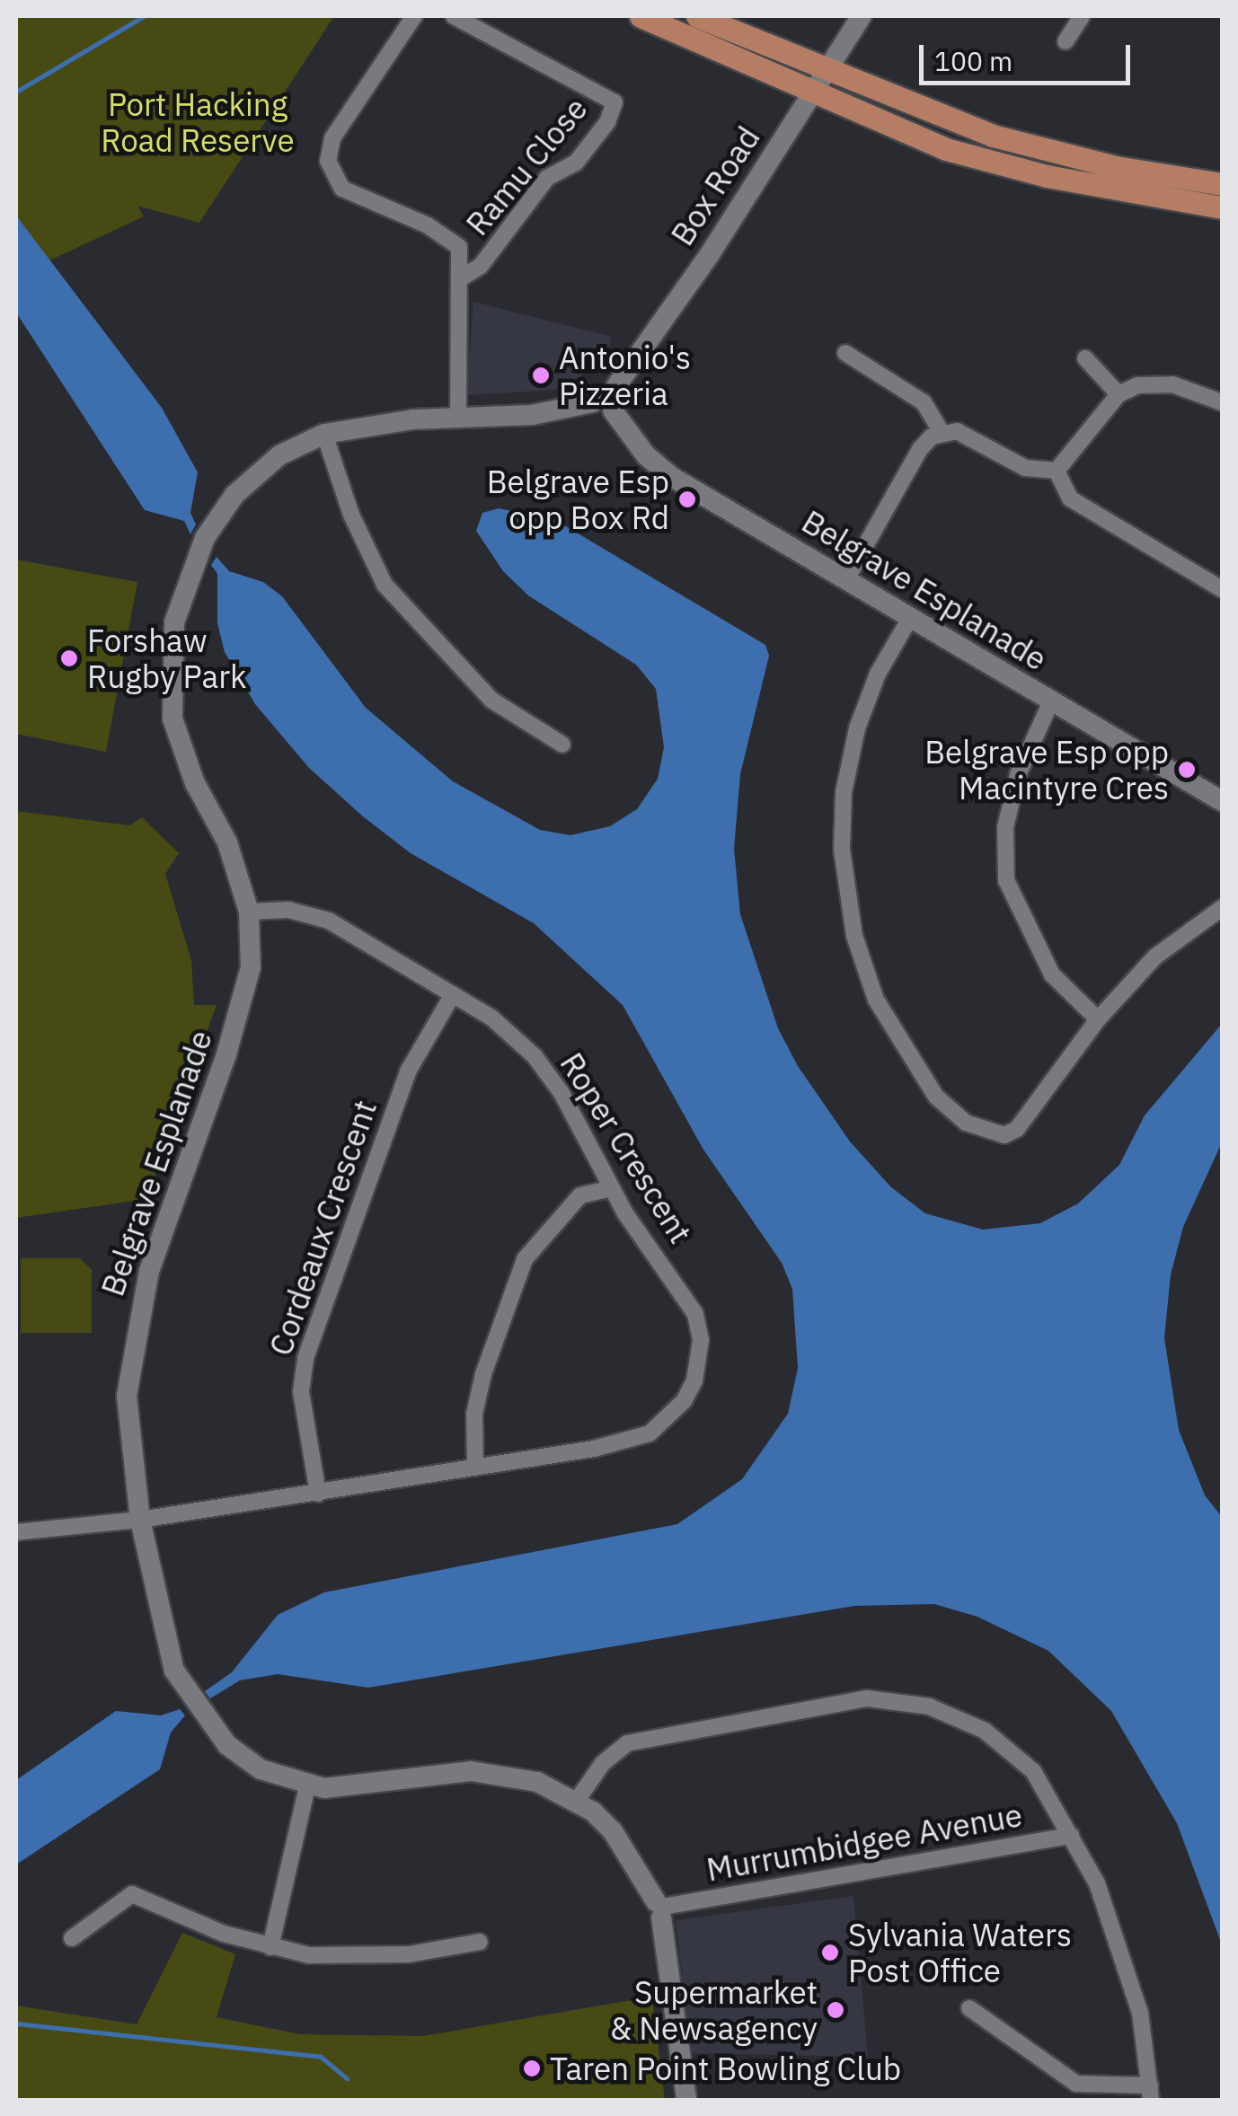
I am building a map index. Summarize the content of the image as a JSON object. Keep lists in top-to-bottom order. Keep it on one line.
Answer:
{"streets":{"street":["Ramu Close","Box Road","Belgrave Esplanade","Roper Crescent","Cordeaux Crescent","Murrumbidgee Avenue"]},"crossings":[["Ramu Close","Belgrave Esplanade"],["Belgrave Esplanade","Roper Crescent"],["Belgrave Esplanade","Murrumbidgee Avenue"],["Roper Crescent","Cordeaux Crescent"]],"parks":["Port Hacking Road Reserve"],"places":["Antonio's Pizzeria","Belgrave Esp opp Box Rd","Forshaw Rugby Park","Belgrave Esp opp Macintyre Cres","Sylvania Waters Post Office","Supermarket & Newsagency","Taren Point Bowling Club"],"scale_bar":"100 m"}
